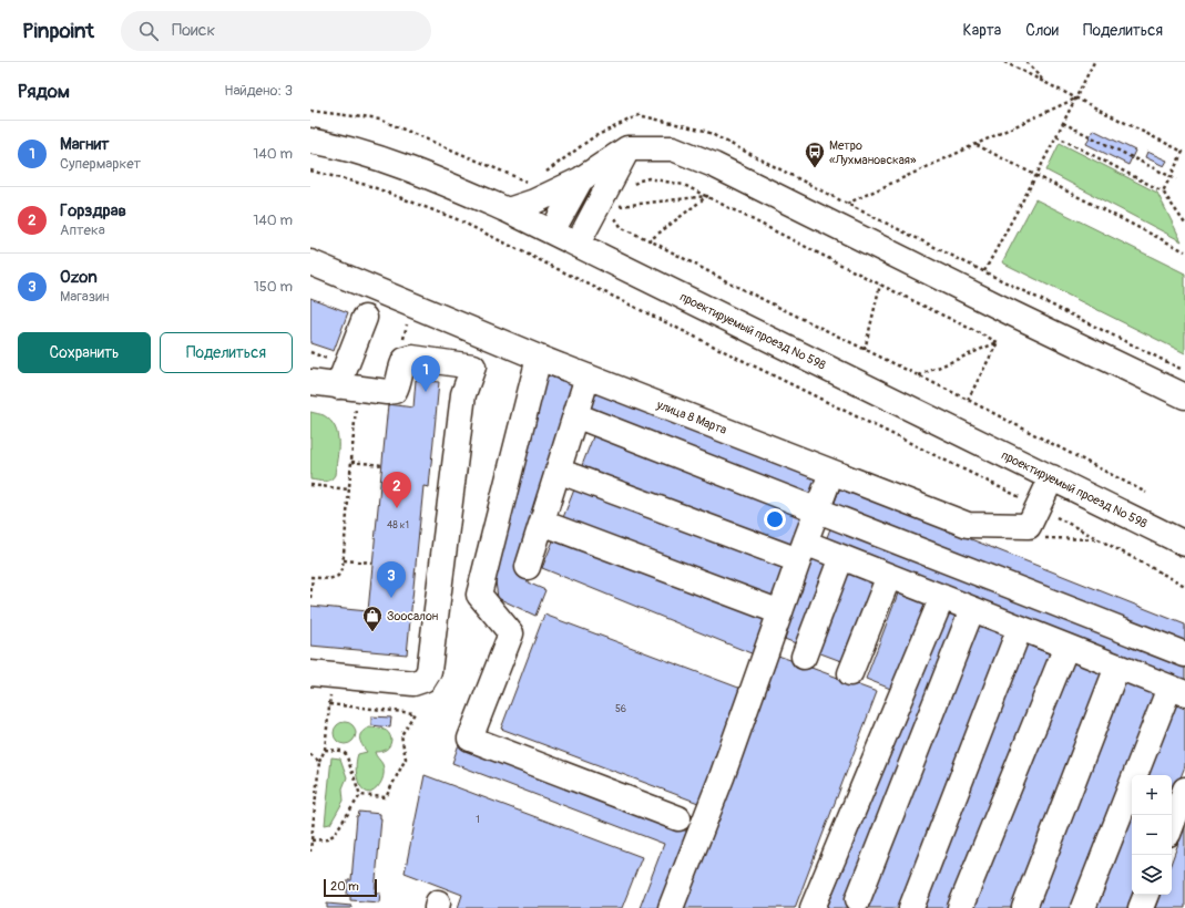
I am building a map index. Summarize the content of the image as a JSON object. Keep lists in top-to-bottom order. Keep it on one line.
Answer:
{"streets":{"street":["проектируемый проезд № 598","улица 8 Марта"]},"crossings":[["проектируемый проезд № 598","улица 8 Марта"]],"places":{"bus stop":["Метро «Лухмановская»"],"shop":["Зоосалон"]},"house_numbers":["48 к1","56","1"],"scale_bar":"20 m","page":{"header":"Pinpoint","search":"Поиск","nav":["Карта","Слои","Поделиться"],"heading":["Рядом","Найдено: 3"],"list":[{"mark":"1","name":"Магнит","note":"Супермаркет","value":"140 m"},{"mark":"2","name":"Горздрав","note":"Аптека","value":"140 m"},{"mark":"3","name":"Ozon","note":"Магазин","value":"150 m"}],"buttons":["Сохранить","Поделиться"],"pins":["1","2","3"],"map_buttons":["+","−"],"scale":"20 m"}}
